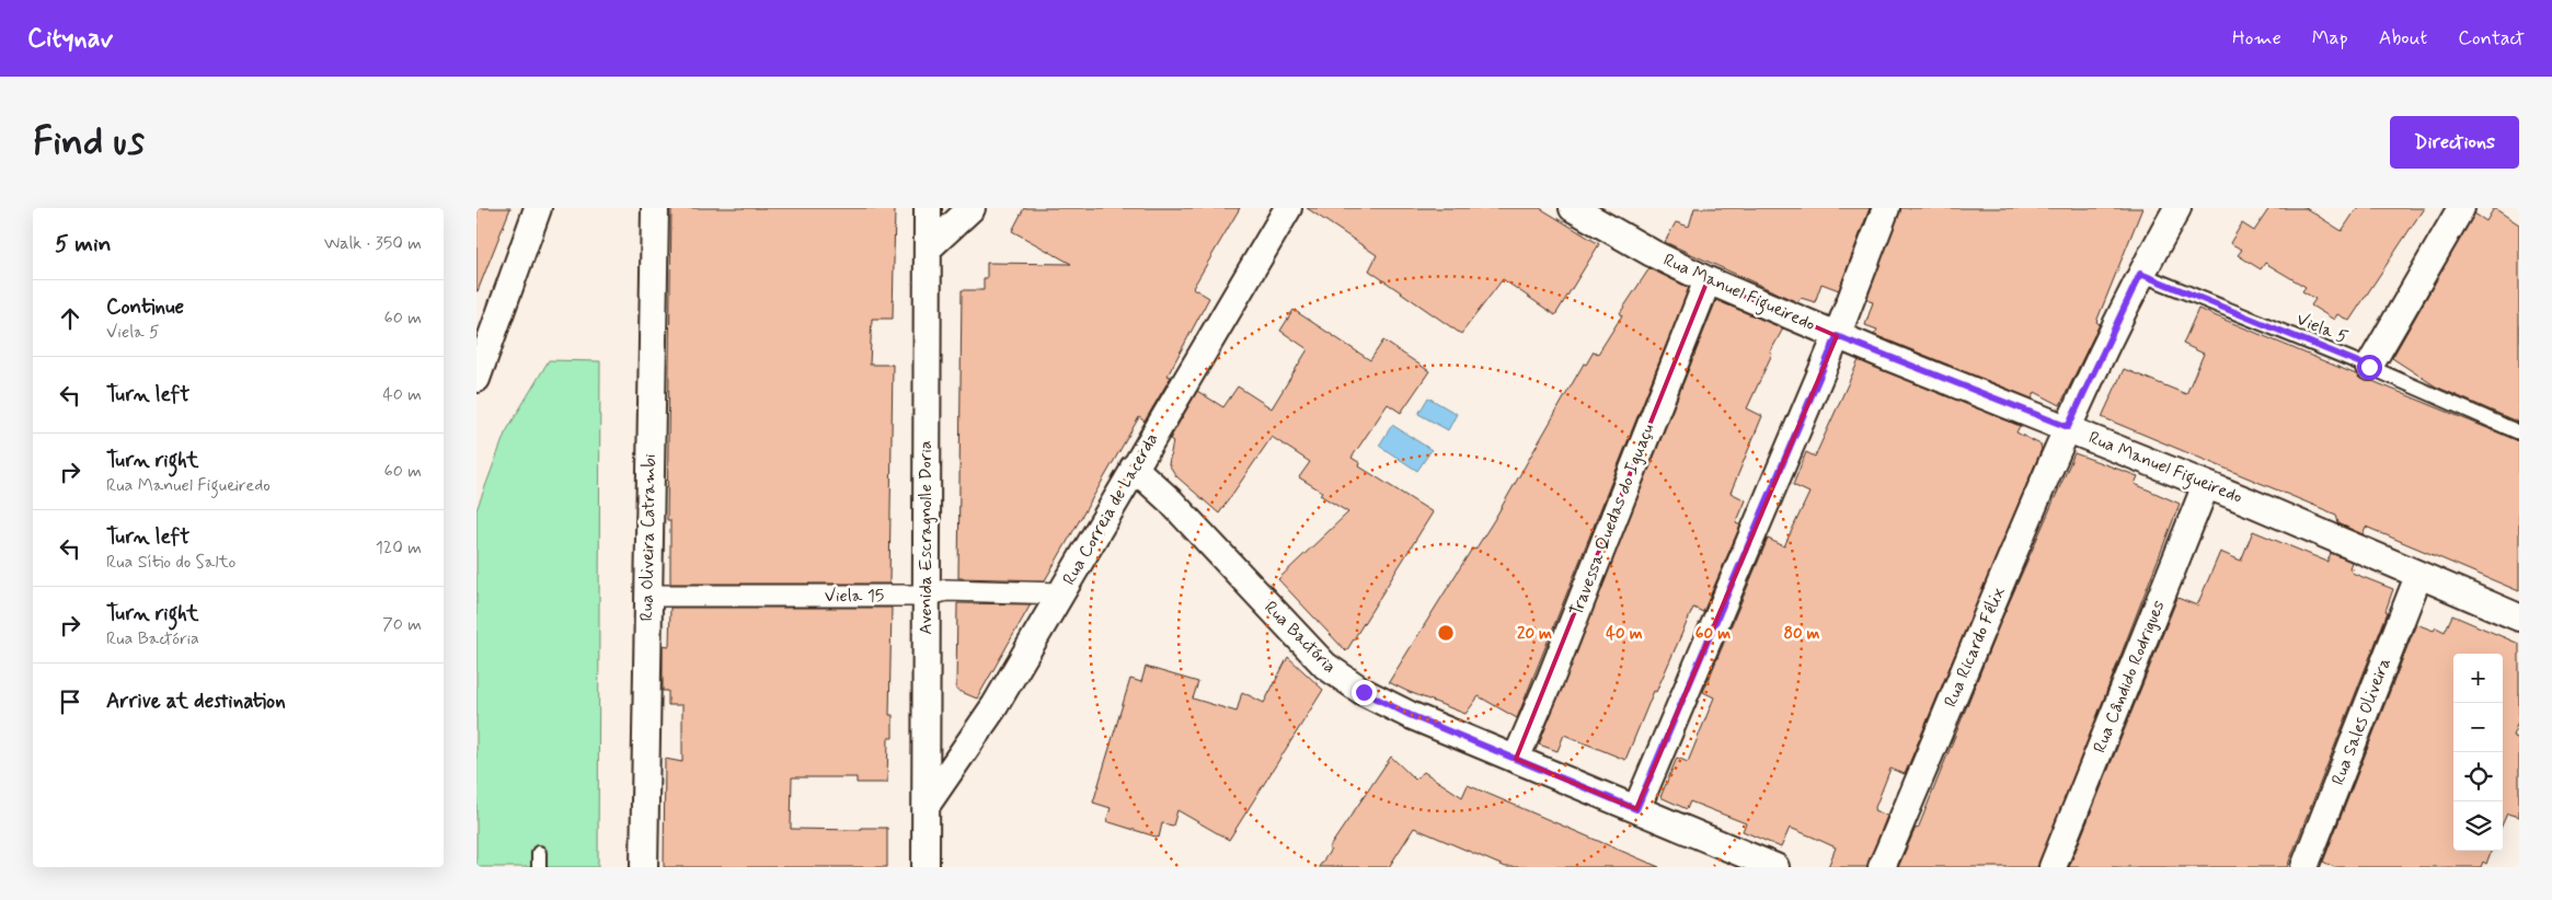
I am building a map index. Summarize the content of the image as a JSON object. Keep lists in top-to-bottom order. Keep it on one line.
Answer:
{"streets":{"street":["Rua Manuel Figueiredo","Rua Correia de Lacerda","Travessa Quedas do Iguaçu","Rua Oliveira Catrambi","Avenida Escragnolle Doria","Viela 15","Rua Bactória","Rua Ricardo Félix","Rua Cândido Rodrigues","Rua Sales Oliveira"],"lane":["Viela 5"]},"crossings":[["Rua Manuel Figueiredo","Travessa Quedas do Iguaçu"],["Rua Manuel Figueiredo","Rua Ricardo Félix"],["Rua Manuel Figueiredo","Rua Cândido Rodrigues"],["Rua Manuel Figueiredo","Rua Sales Oliveira"],["Viela 5","Rua Ricardo Félix"],["Rua Correia de Lacerda","Avenida Escragnolle Doria"],["Rua Correia de Lacerda","Viela 15"],["Rua Correia de Lacerda","Rua Bactória"],["Travessa Quedas do Iguaçu","Rua Bactória"],["Rua Oliveira Catrambi","Viela 15"],["Avenida Escragnolle Doria","Viela 15"]],"page":{"header":"Citynav","nav":["Home","Map","About","Contact"],"buttons":"Directions","title":"Find us","heading":["5 min","Walk · 350 m"],"list":[["Continue","Viela 5","60 m"],["Turn left","40 m"],["Turn right","Rua Manuel Figueiredo","60 m"],["Turn left","Rua Sítio do Salto","120 m"],["Turn right","Rua Bactória","70 m"],"Arrive at destination"],"map_buttons":["+","−"]},"rings":["20 m","40 m","60 m","80 m"]}
